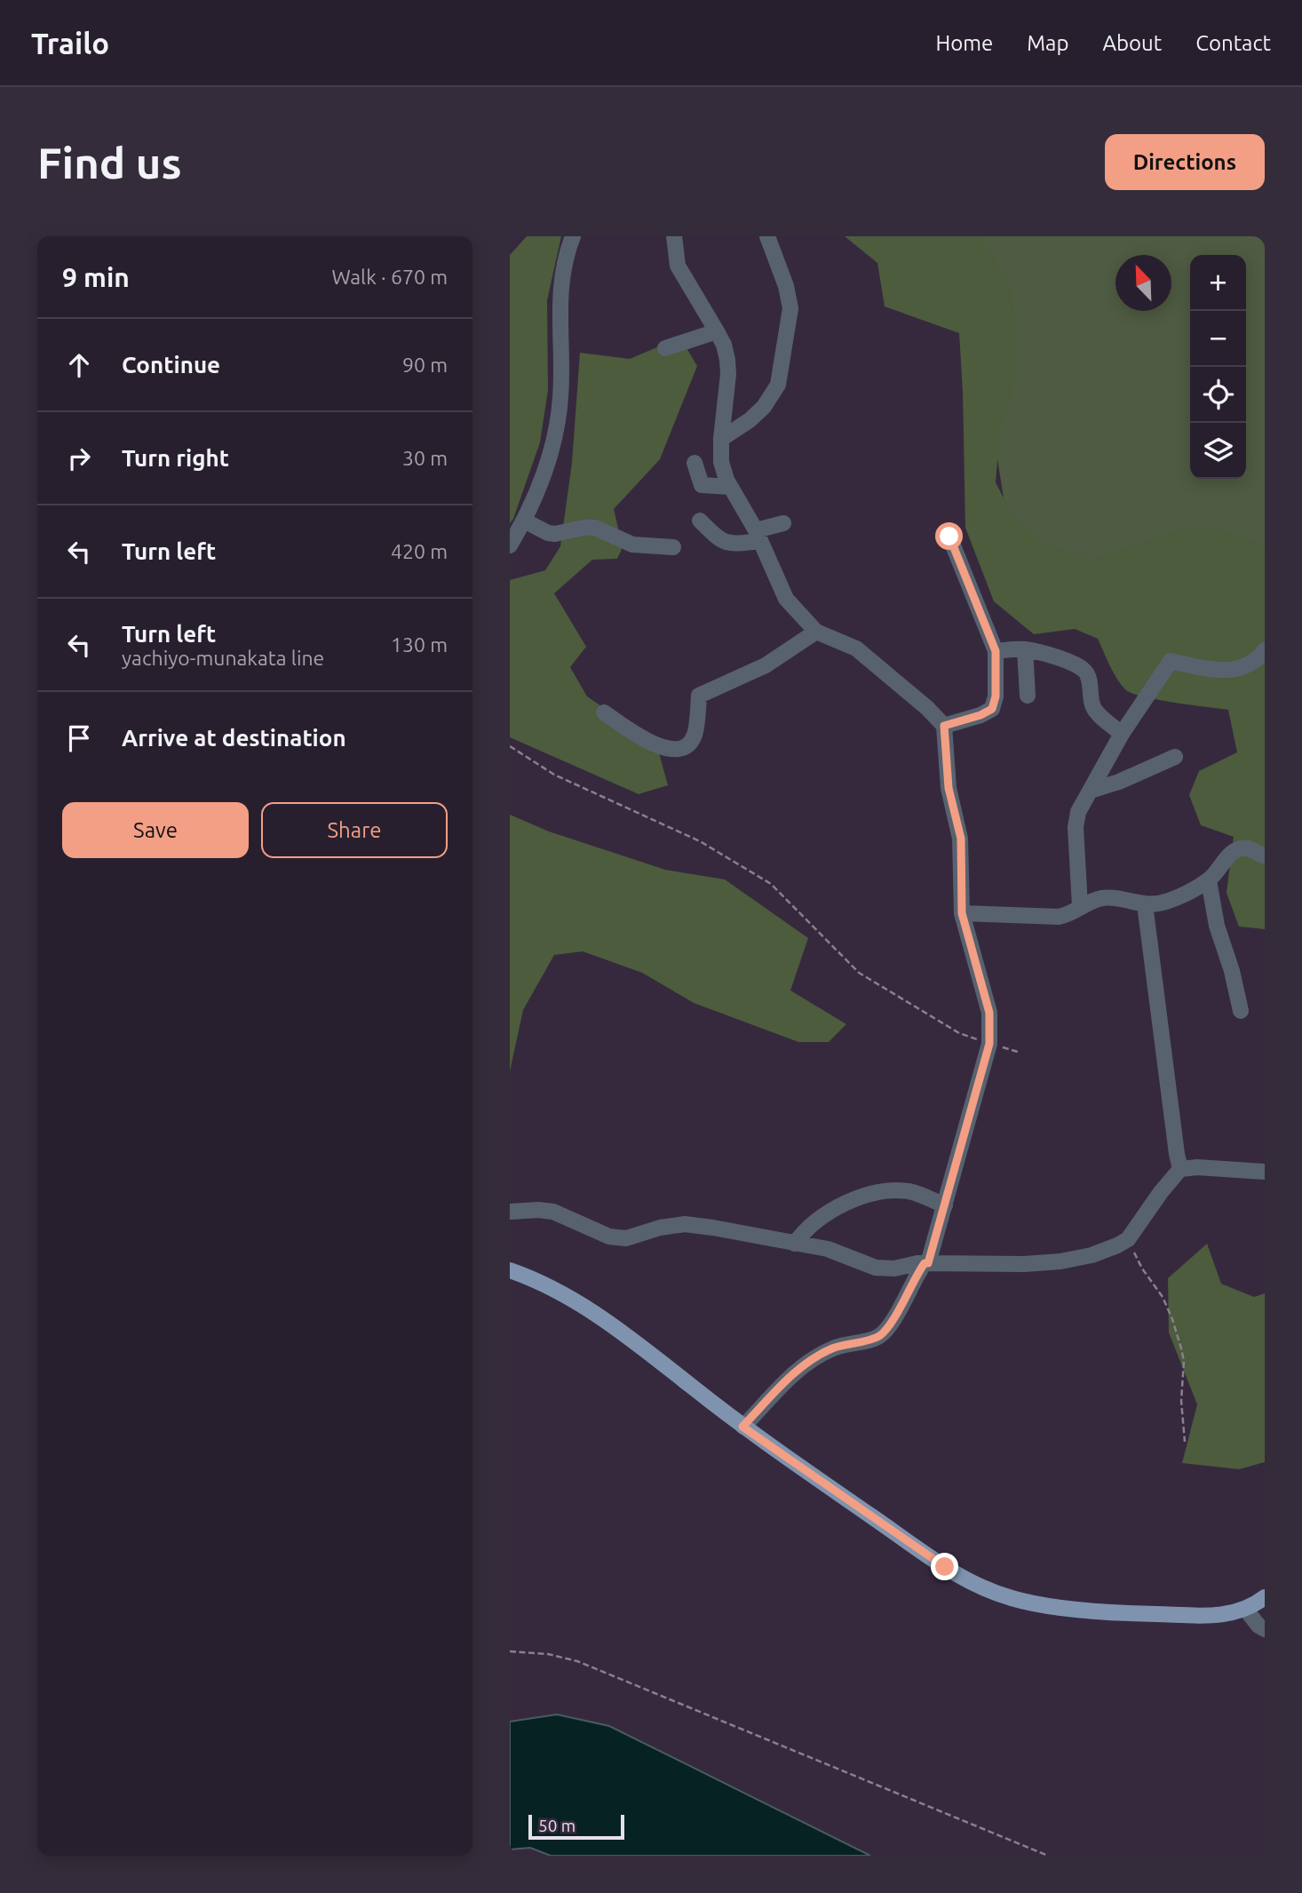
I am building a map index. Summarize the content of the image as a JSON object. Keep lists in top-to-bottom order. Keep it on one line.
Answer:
{"scale_bar":"50 m","north":"top left","page":{"header":"Trailo","nav":["Home","Map","About","Contact"],"buttons":["Directions",["Save","Share"]],"title":"Find us","heading":["9 min","Walk · 670 m"],"map_buttons":["+","−"],"list":[["Continue","90 m"],["Turn right","30 m"],["Turn left","420 m"],["Turn left","yachiyo-munakata line","130 m"],"Arrive at destination"],"scale":"50 m"}}
